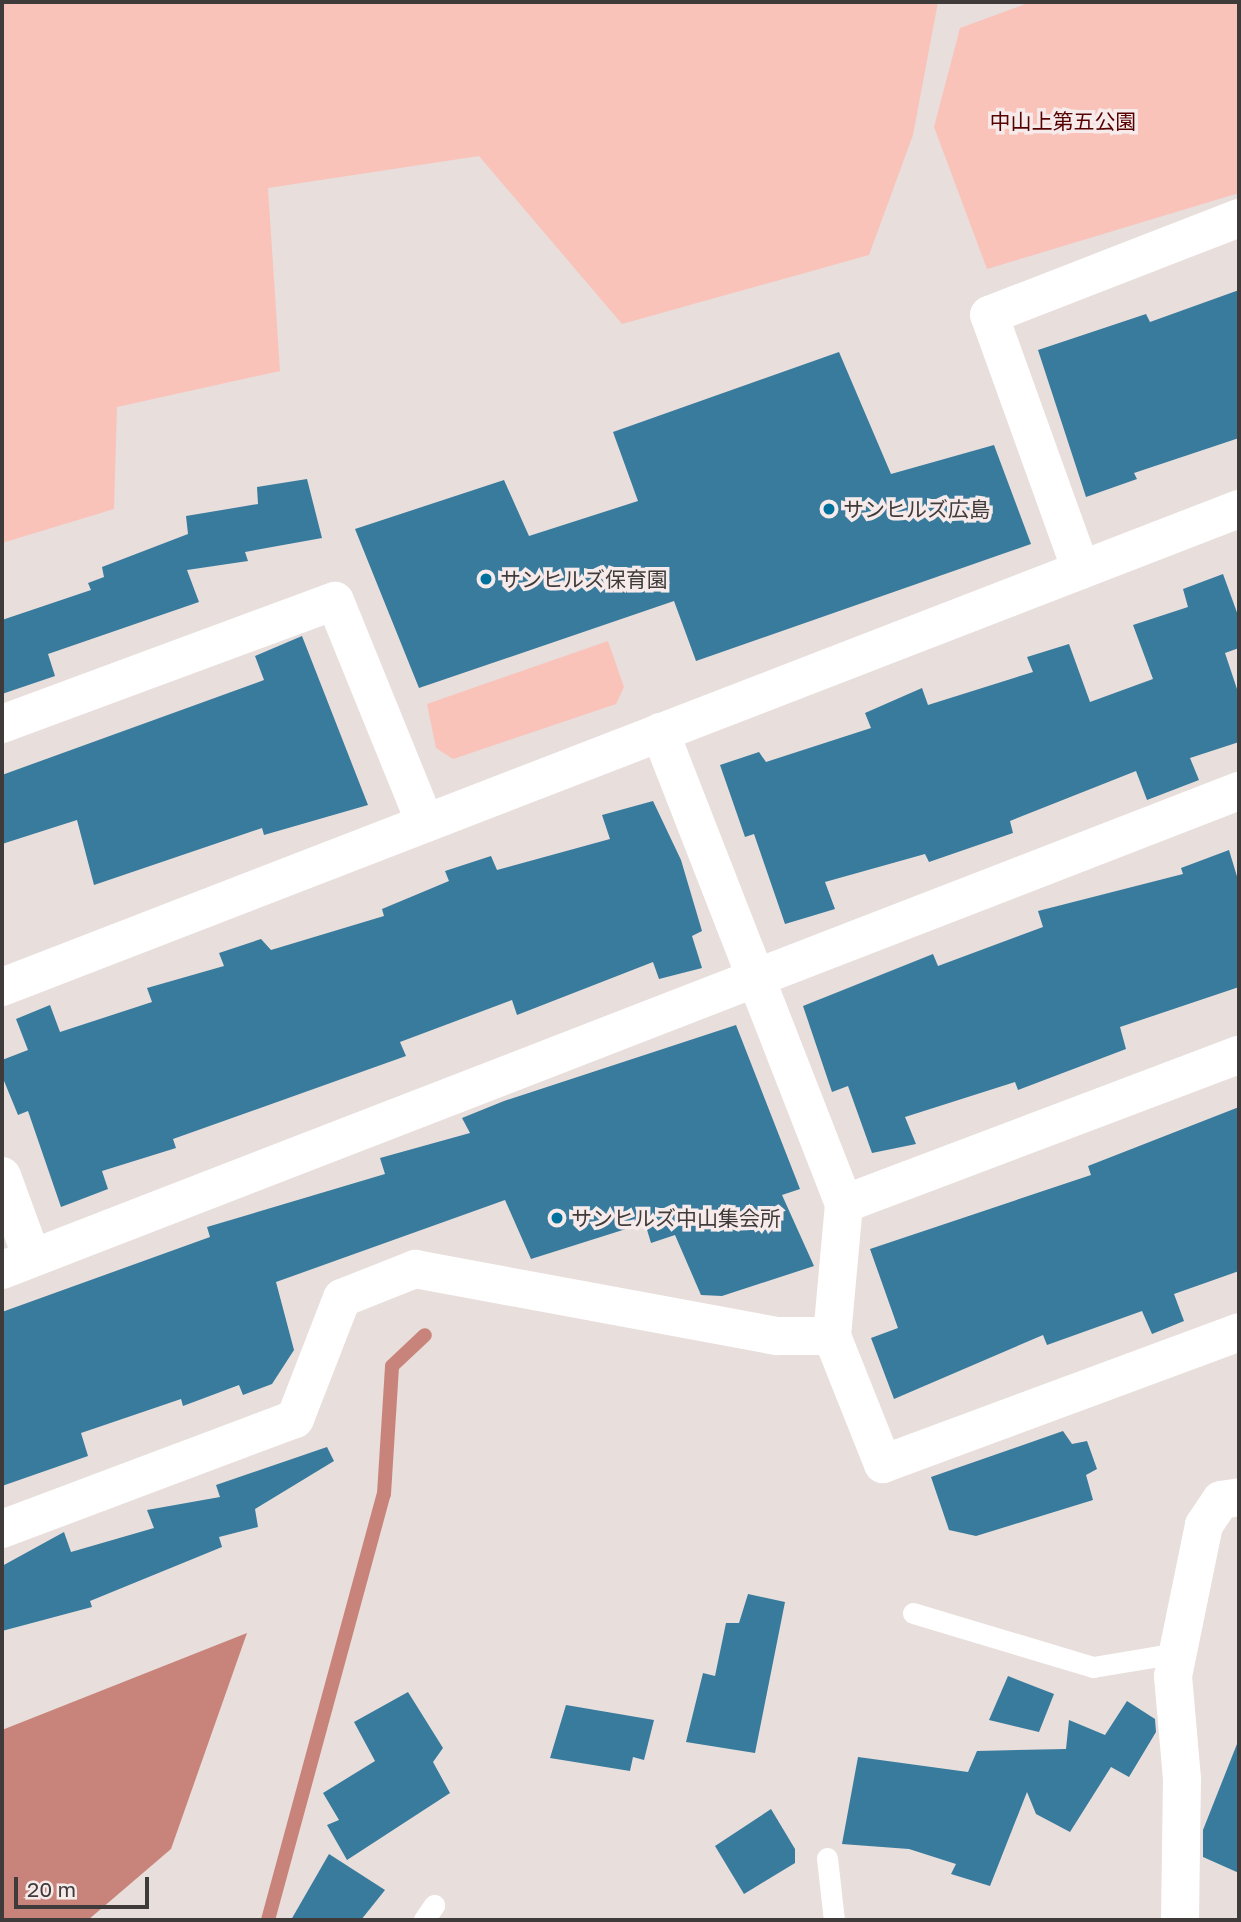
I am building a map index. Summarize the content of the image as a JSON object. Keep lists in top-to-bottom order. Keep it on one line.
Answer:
{"parks":["中山上第五公園"],"places":["サンヒルズ広島","サンヒルズ保育園","サンヒルズ中山集会所"],"scale_bar":"20 m"}
